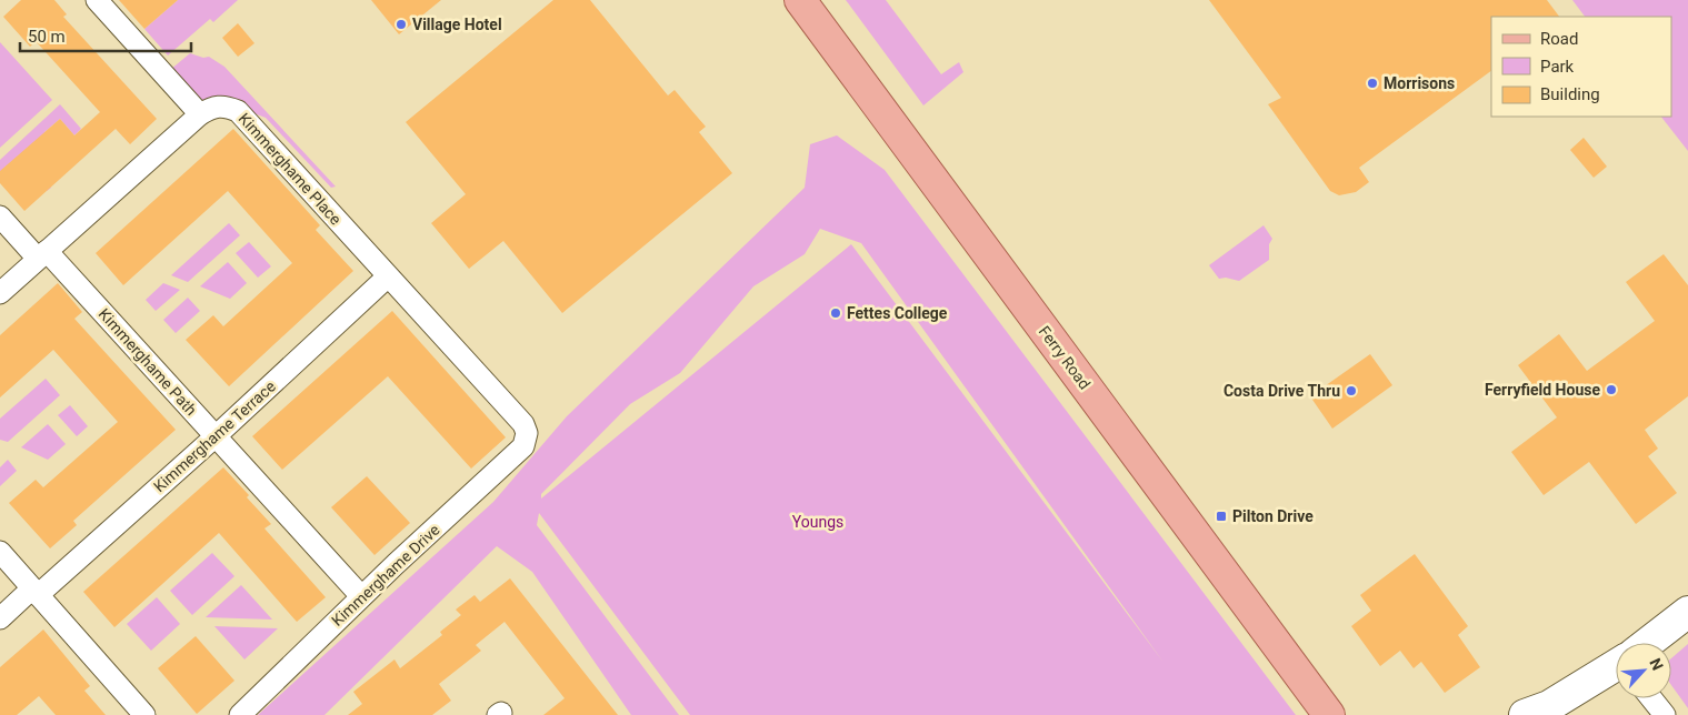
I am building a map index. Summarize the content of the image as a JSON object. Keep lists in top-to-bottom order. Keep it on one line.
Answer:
{"streets":{"main road":["Ferry Road"],"street":["Kimmerghame Place","Kimmerghame Path","Kimmerghame Terrace","Kimmerghame Drive"]},"crossings":[["Kimmerghame Place","Kimmerghame Path"],["Kimmerghame Place","Kimmerghame Terrace"],["Kimmerghame Place","Kimmerghame Drive"],["Kimmerghame Path","Kimmerghame Terrace"],["Kimmerghame Path","Kimmerghame Drive"]],"parks":["Youngs"],"places":{"other":["Village Hotel","Morrisons","Fettes College","Ferryfield House","Costa Drive Thru"],"transit":["Pilton Drive"]},"legend":["Road","Park","Building"],"scale_bar":"50 m","north":"top right"}
